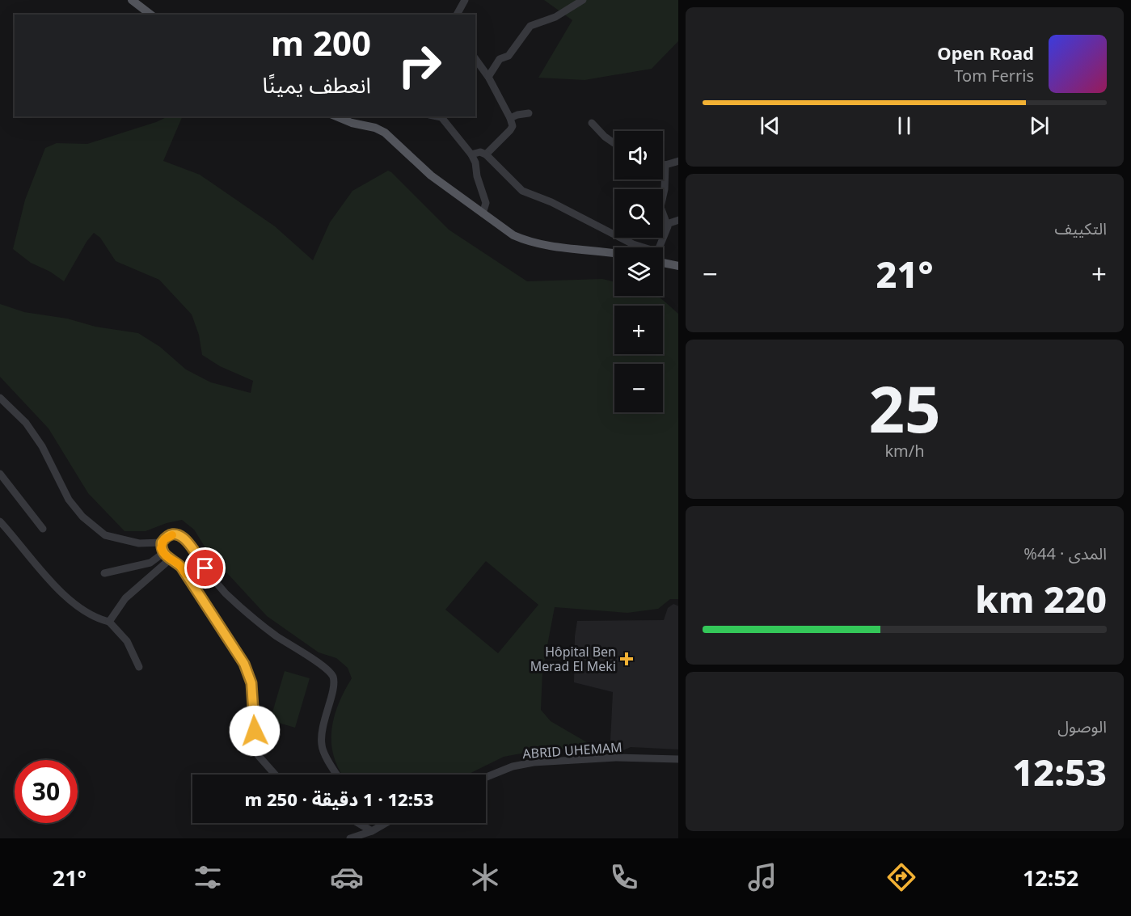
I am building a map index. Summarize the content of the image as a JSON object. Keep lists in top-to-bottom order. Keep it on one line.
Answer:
{"streets":{"street":["ABRID UHEMAM"]},"places":{"health":["Hôpital Ben Merad El Meki"]},"page":{"turn":["200 m","انعطف يمينًا"],"song":["Open Road","Tom Ferris"],"map_buttons":["+","−"],"tile":["التكييف",["25","km/h"],["المدى · 44%","220 km"],["الوصول","12:53"]],"heat":["−","21°","+"],"limit":"30","trip":"12:53 · 1 دقيقة · 250 m","tabs":["12:52","21°"]}}
